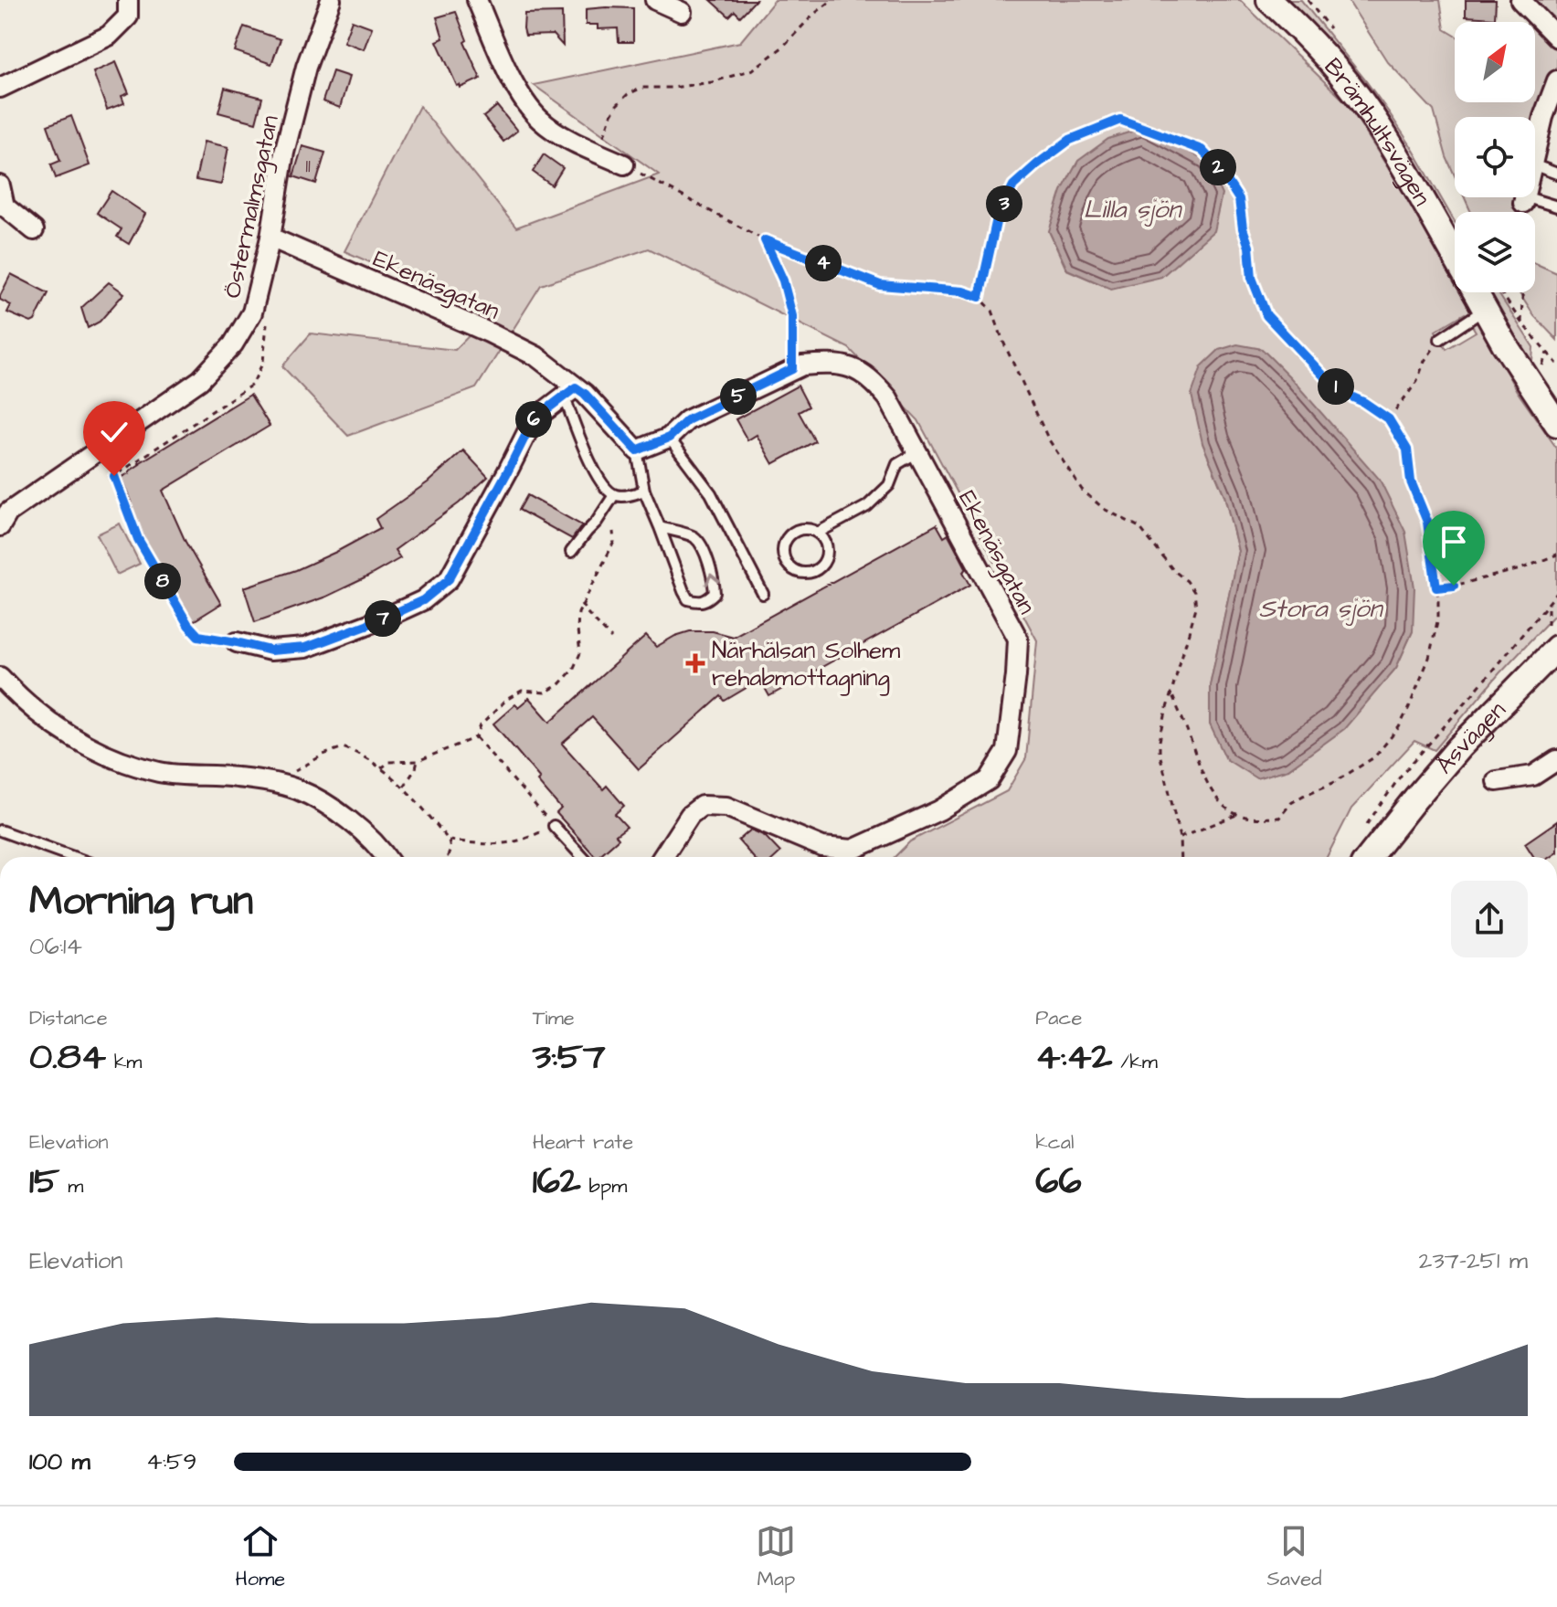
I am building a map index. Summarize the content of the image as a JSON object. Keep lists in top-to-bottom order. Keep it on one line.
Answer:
{"streets":{"street":["Brämhultsvägen","Östermalmsgatan","Ekenäsgatan","Åsvägen"]},"crossings":[["Östermalmsgatan","Ekenäsgatan"]],"water":["Lilla sjön","Stora sjön"],"places":{"health":["Närhälsan Solhem rehabmottagning"]},"house_numbers":["11"],"north":"top right","page":{"pins":["2","3","4","1","5","6","8","7"],"heading":["Morning run","06:14"],"stats":[["Distance","0.84 km"],["Time","3:57"],["Pace","4:42 /km"],["Elevation","15 m"],["Heart rate","162 bpm"],["kcal","66"]],"chart":["Elevation","237–251 m"],"list":[{"name":"100 m","note":"4:59"}],"tabs":["Home","Map","Saved"]}}
